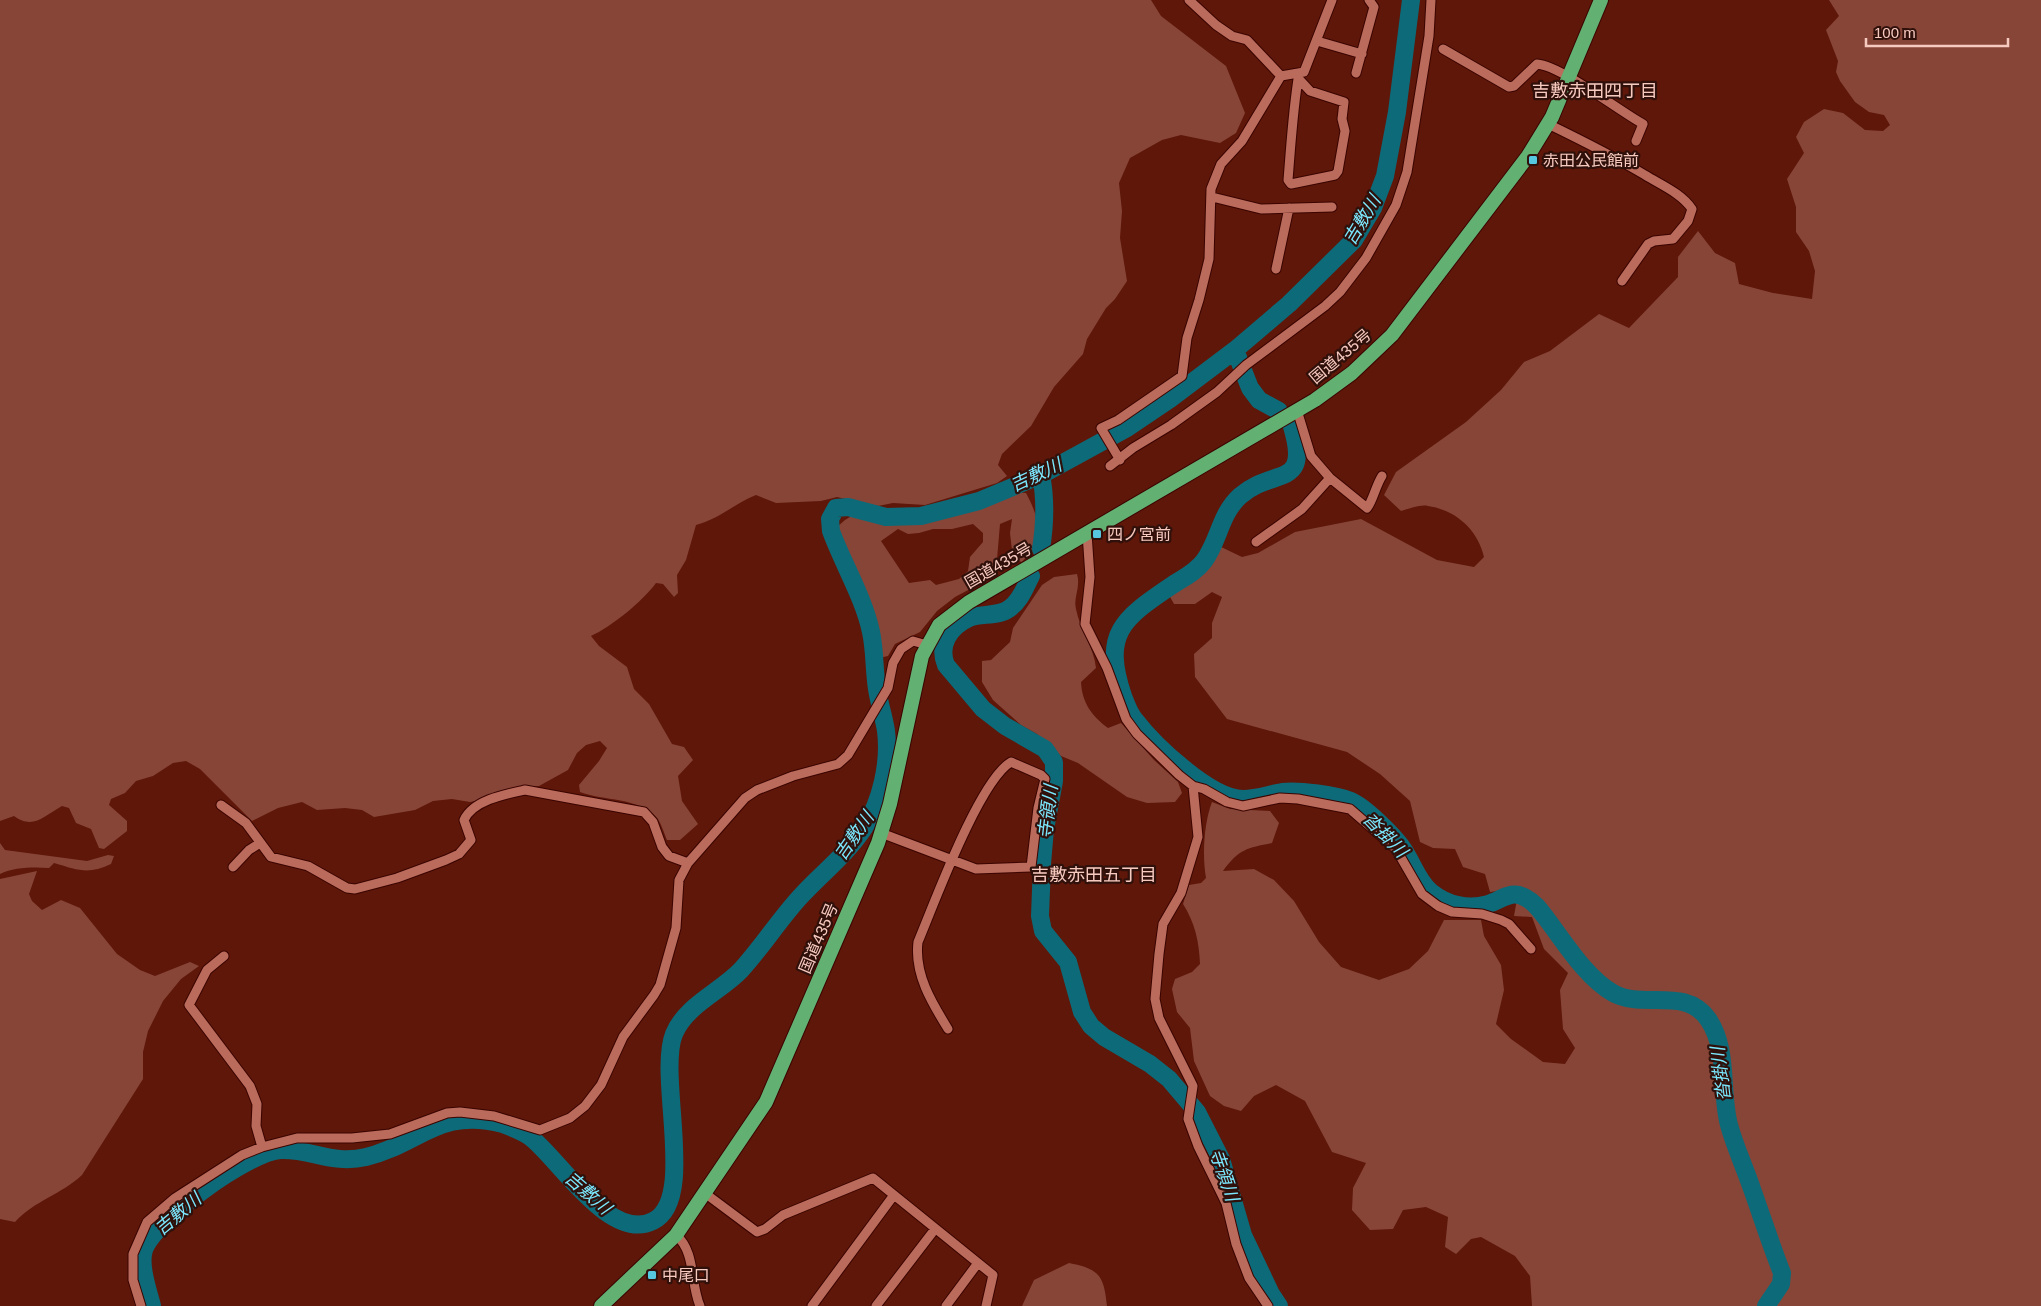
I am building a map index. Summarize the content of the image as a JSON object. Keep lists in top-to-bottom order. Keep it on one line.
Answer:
{"streets":{"highway":["国道435号"]},"districts":["吉敷赤田四丁目","吉敷赤田五丁目"],"water":["吉敷川","寺領川","沓掛川"],"places":{"transit":["赤田公民館前","四ノ宮前","中尾口"]},"scale_bar":"100 m"}
